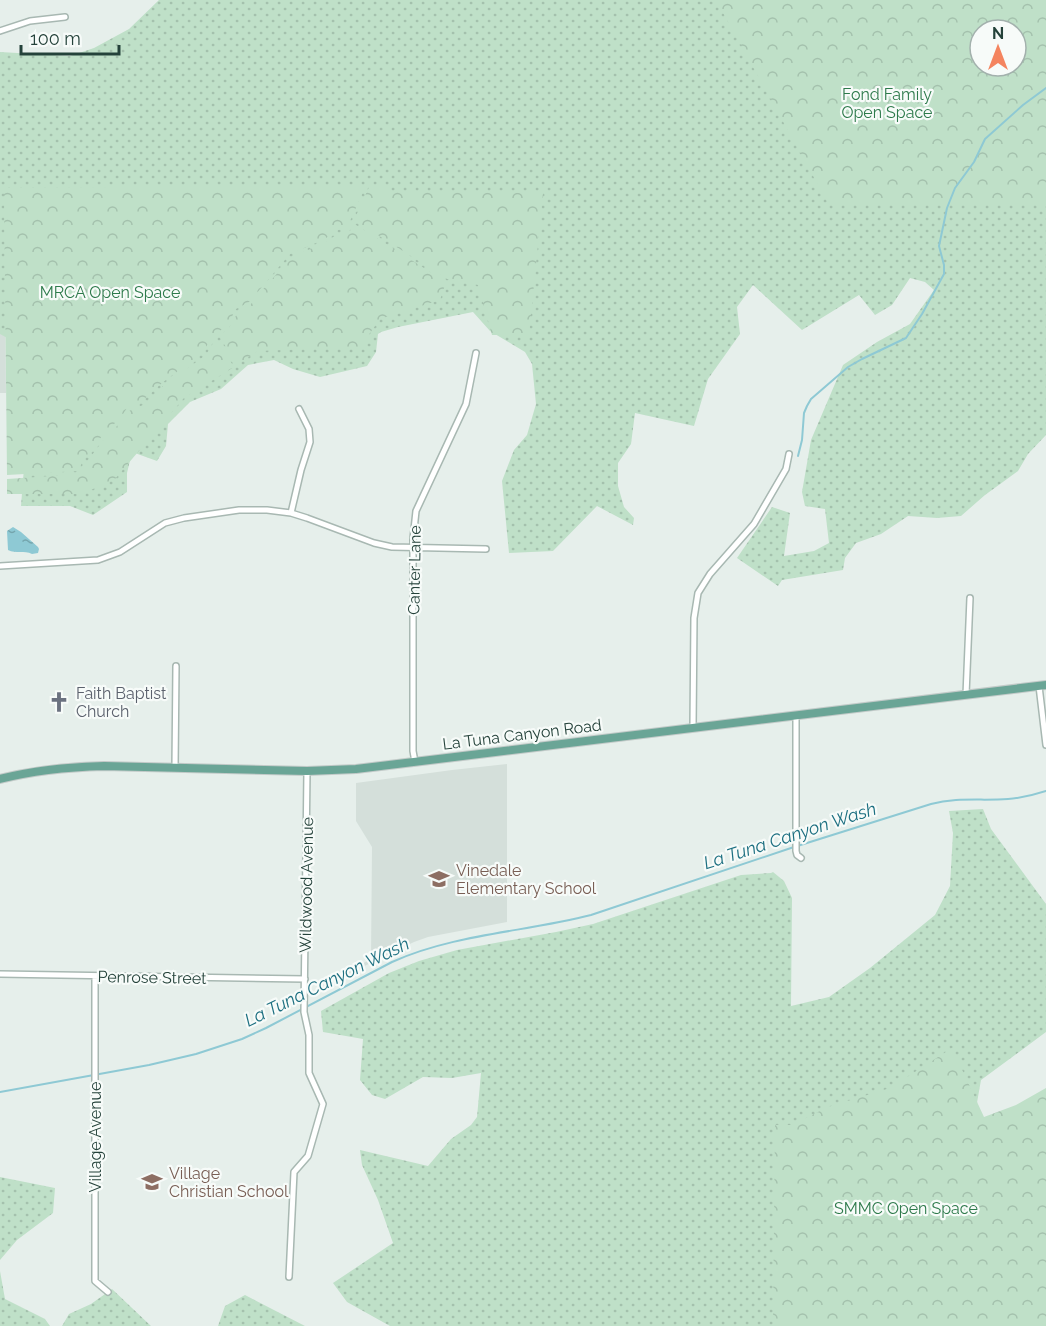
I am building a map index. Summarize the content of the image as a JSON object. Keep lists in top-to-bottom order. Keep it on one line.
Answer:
{"streets":{"main road":["La Tuna Canyon Road"],"street":["Canter Lane","Wildwood Avenue","Penrose Street","Village Avenue"]},"crossings":[["Canter Lane","La Tuna Canyon Road"],["La Tuna Canyon Road","Wildwood Avenue"],["Wildwood Avenue","Penrose Street"],["Penrose Street","Village Avenue"]],"water":["La Tuna Canyon Wash"],"parks":["Fond Family Open Space","MRCA Open Space","SMMC Open Space"],"places":{"church":["Faith Baptist Church"],"school or university":["Vinedale Elementary School","Village Christian School"]},"scale_bar":"100 m","north":"top"}
